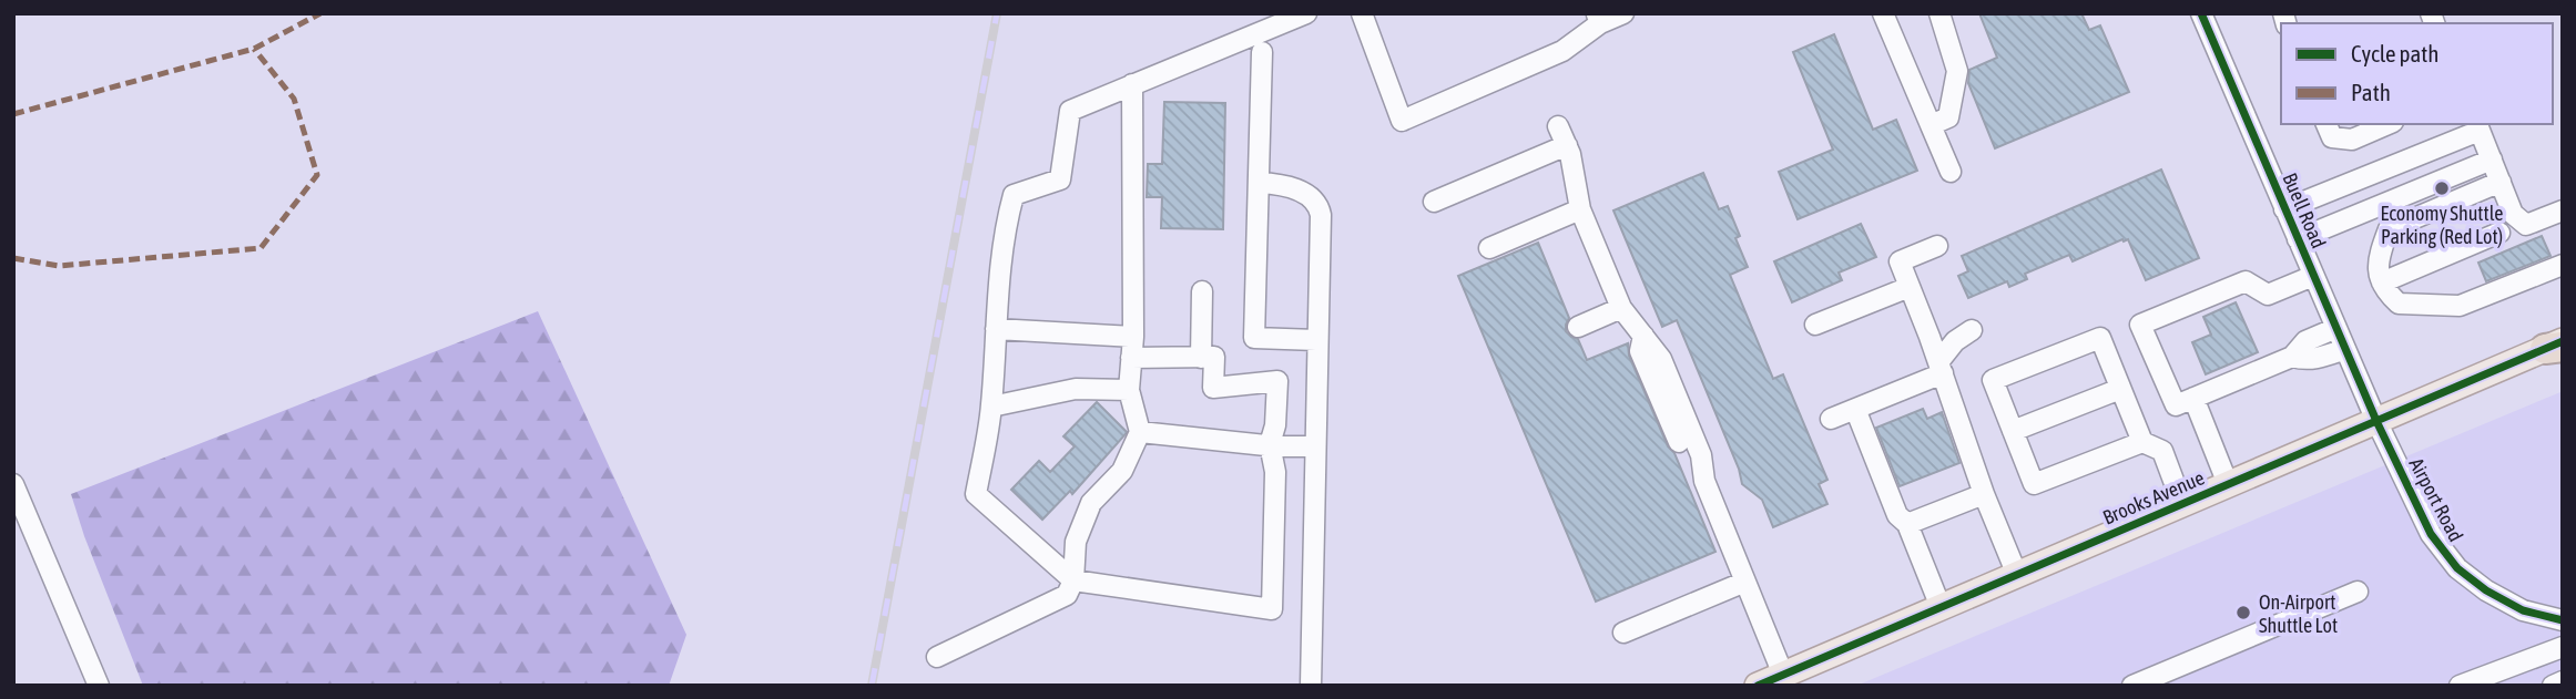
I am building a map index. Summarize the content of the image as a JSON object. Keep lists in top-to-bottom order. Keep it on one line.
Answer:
{"streets":{"main road":["Brooks Avenue"],"street":["Buell Road","Airport Road"]},"crossings":[["Buell Road","Brooks Avenue"],["Buell Road","Airport Road"],["Brooks Avenue","Airport Road"]],"places":["Economy Shuttle Parking (Red Lot)","On-Airport Shuttle Lot"],"legend":["Cycle path","Path"]}
